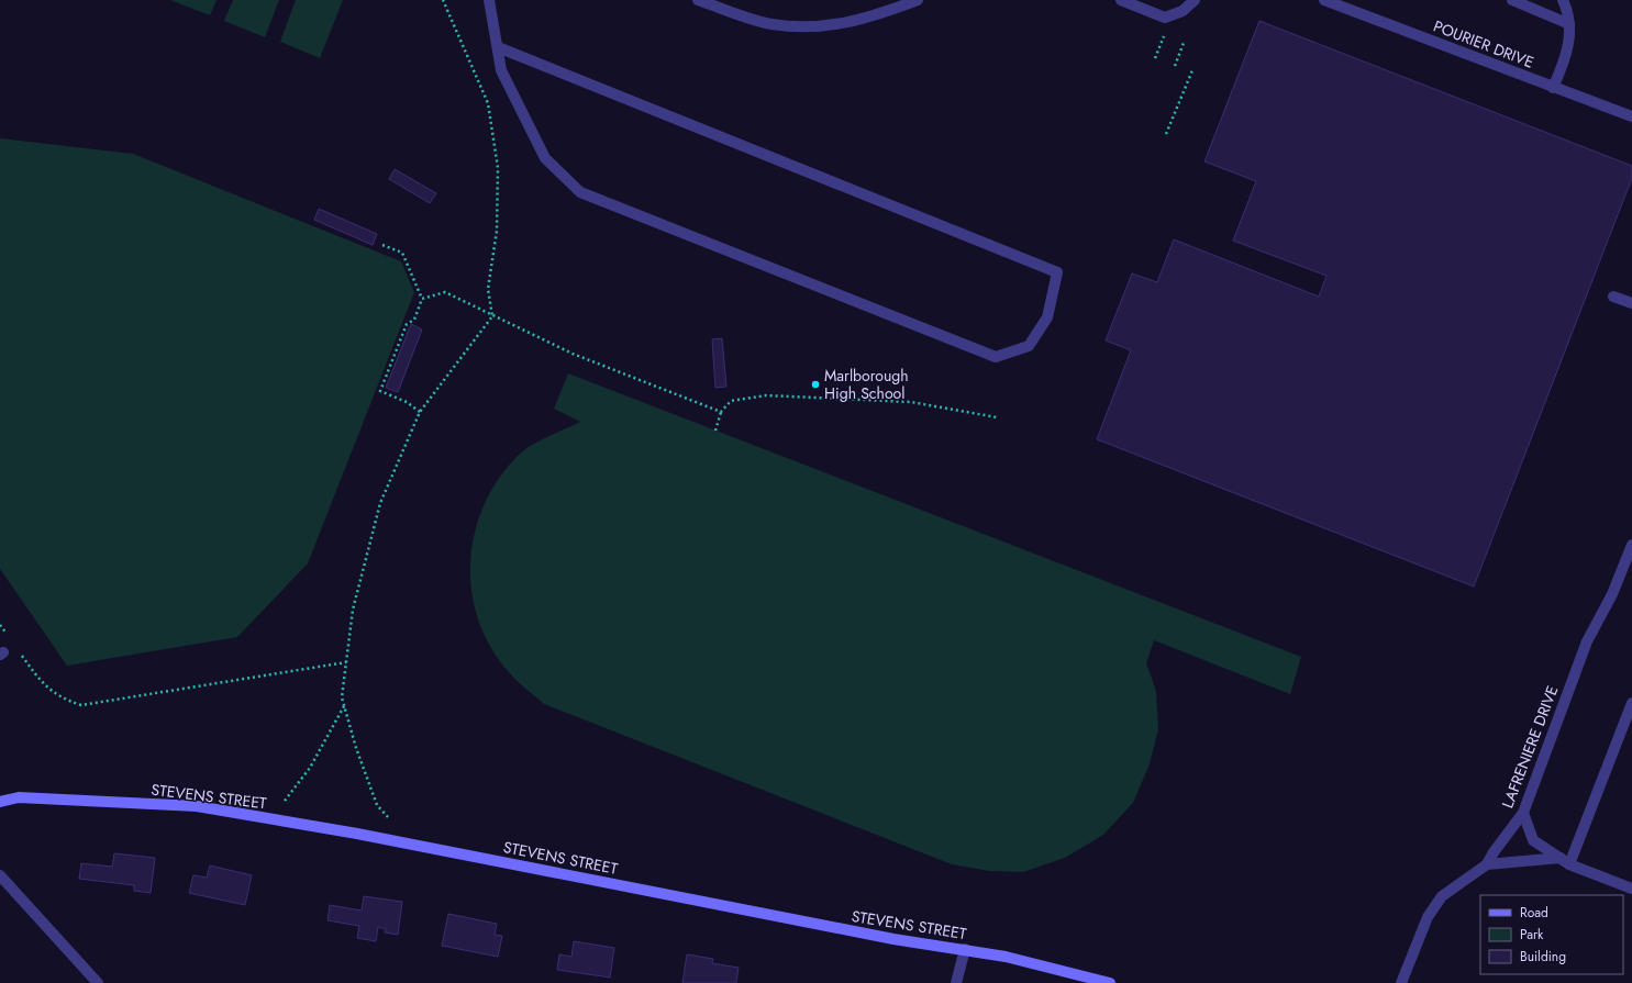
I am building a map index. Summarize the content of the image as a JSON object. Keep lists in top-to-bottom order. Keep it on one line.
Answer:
{"streets":{"street":["POURIER DRIVE","LAFRENIERE DRIVE","STEVENS STREET"]},"places":["Marlborough High School"],"legend":["Road","Park","Building"]}
